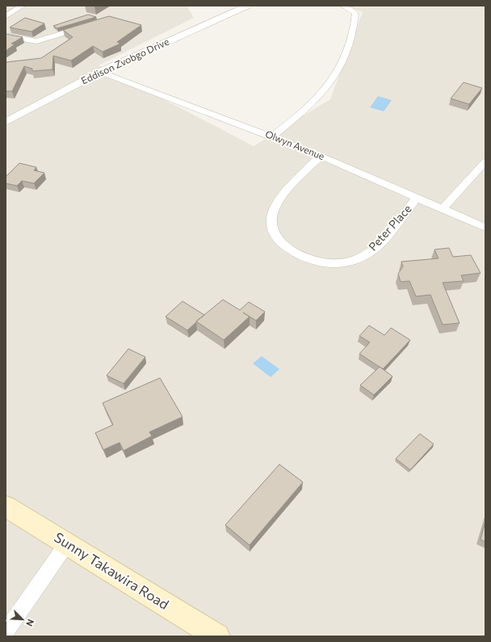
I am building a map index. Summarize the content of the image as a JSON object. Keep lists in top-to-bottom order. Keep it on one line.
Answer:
{"streets":{"main road":["Sunny Takawira Road"],"street":["Eddison Zvobgo Drive","Olwyn Avenue","Peter Place"]},"crossings":[["Eddison Zvobgo Drive","Olwyn Avenue"],["Olwyn Avenue","Peter Place"]],"north":"bottom right"}
